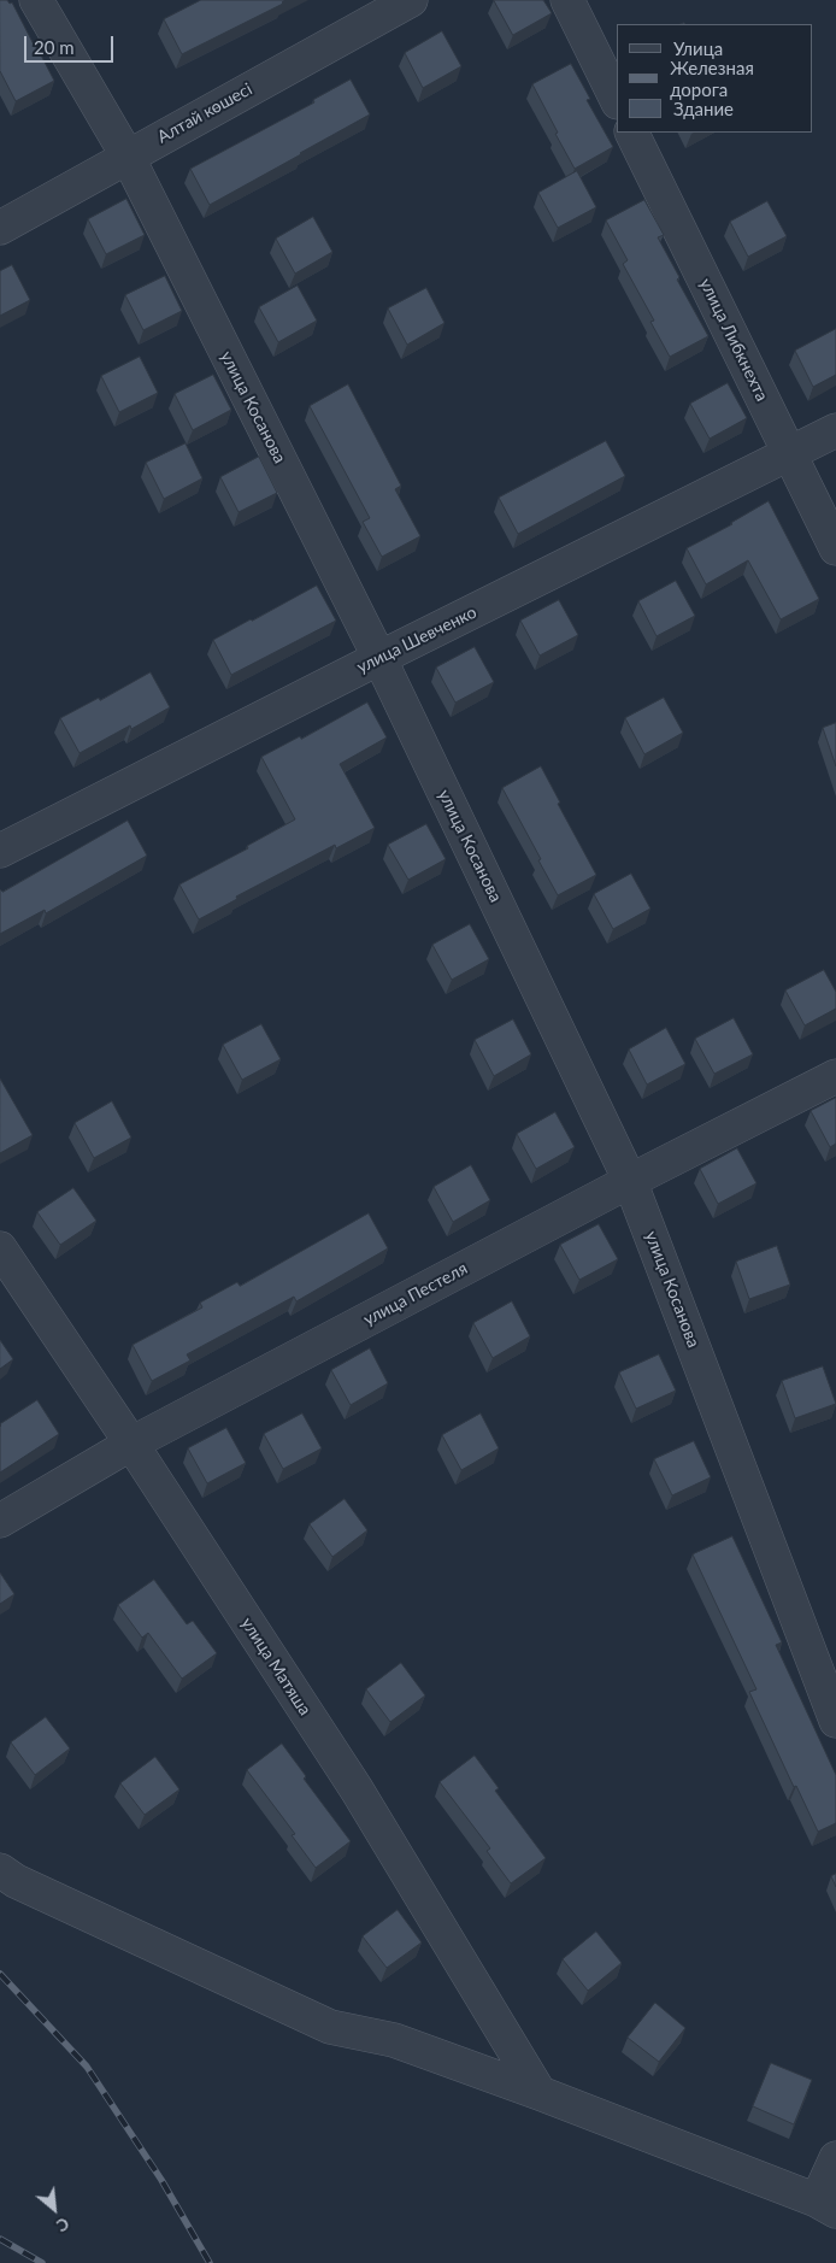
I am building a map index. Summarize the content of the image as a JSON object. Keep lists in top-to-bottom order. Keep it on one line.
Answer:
{"streets":{"street":["Алтай көшесі","улица Либкнехта","улица Косанова","улица Шевченко","улица Пестеля","улица Матяша"]},"crossings":[["Алтай көшесі","улица Косанова"],["улица Либкнехта","улица Шевченко"],["улица Косанова","улица Шевченко"],["улица Косанова","улица Пестеля"],["улица Пестеля","улица Матяша"]],"legend":["Улица","Железная дорога","Здание"],"scale_bar":"20 m","north":"bottom right"}
